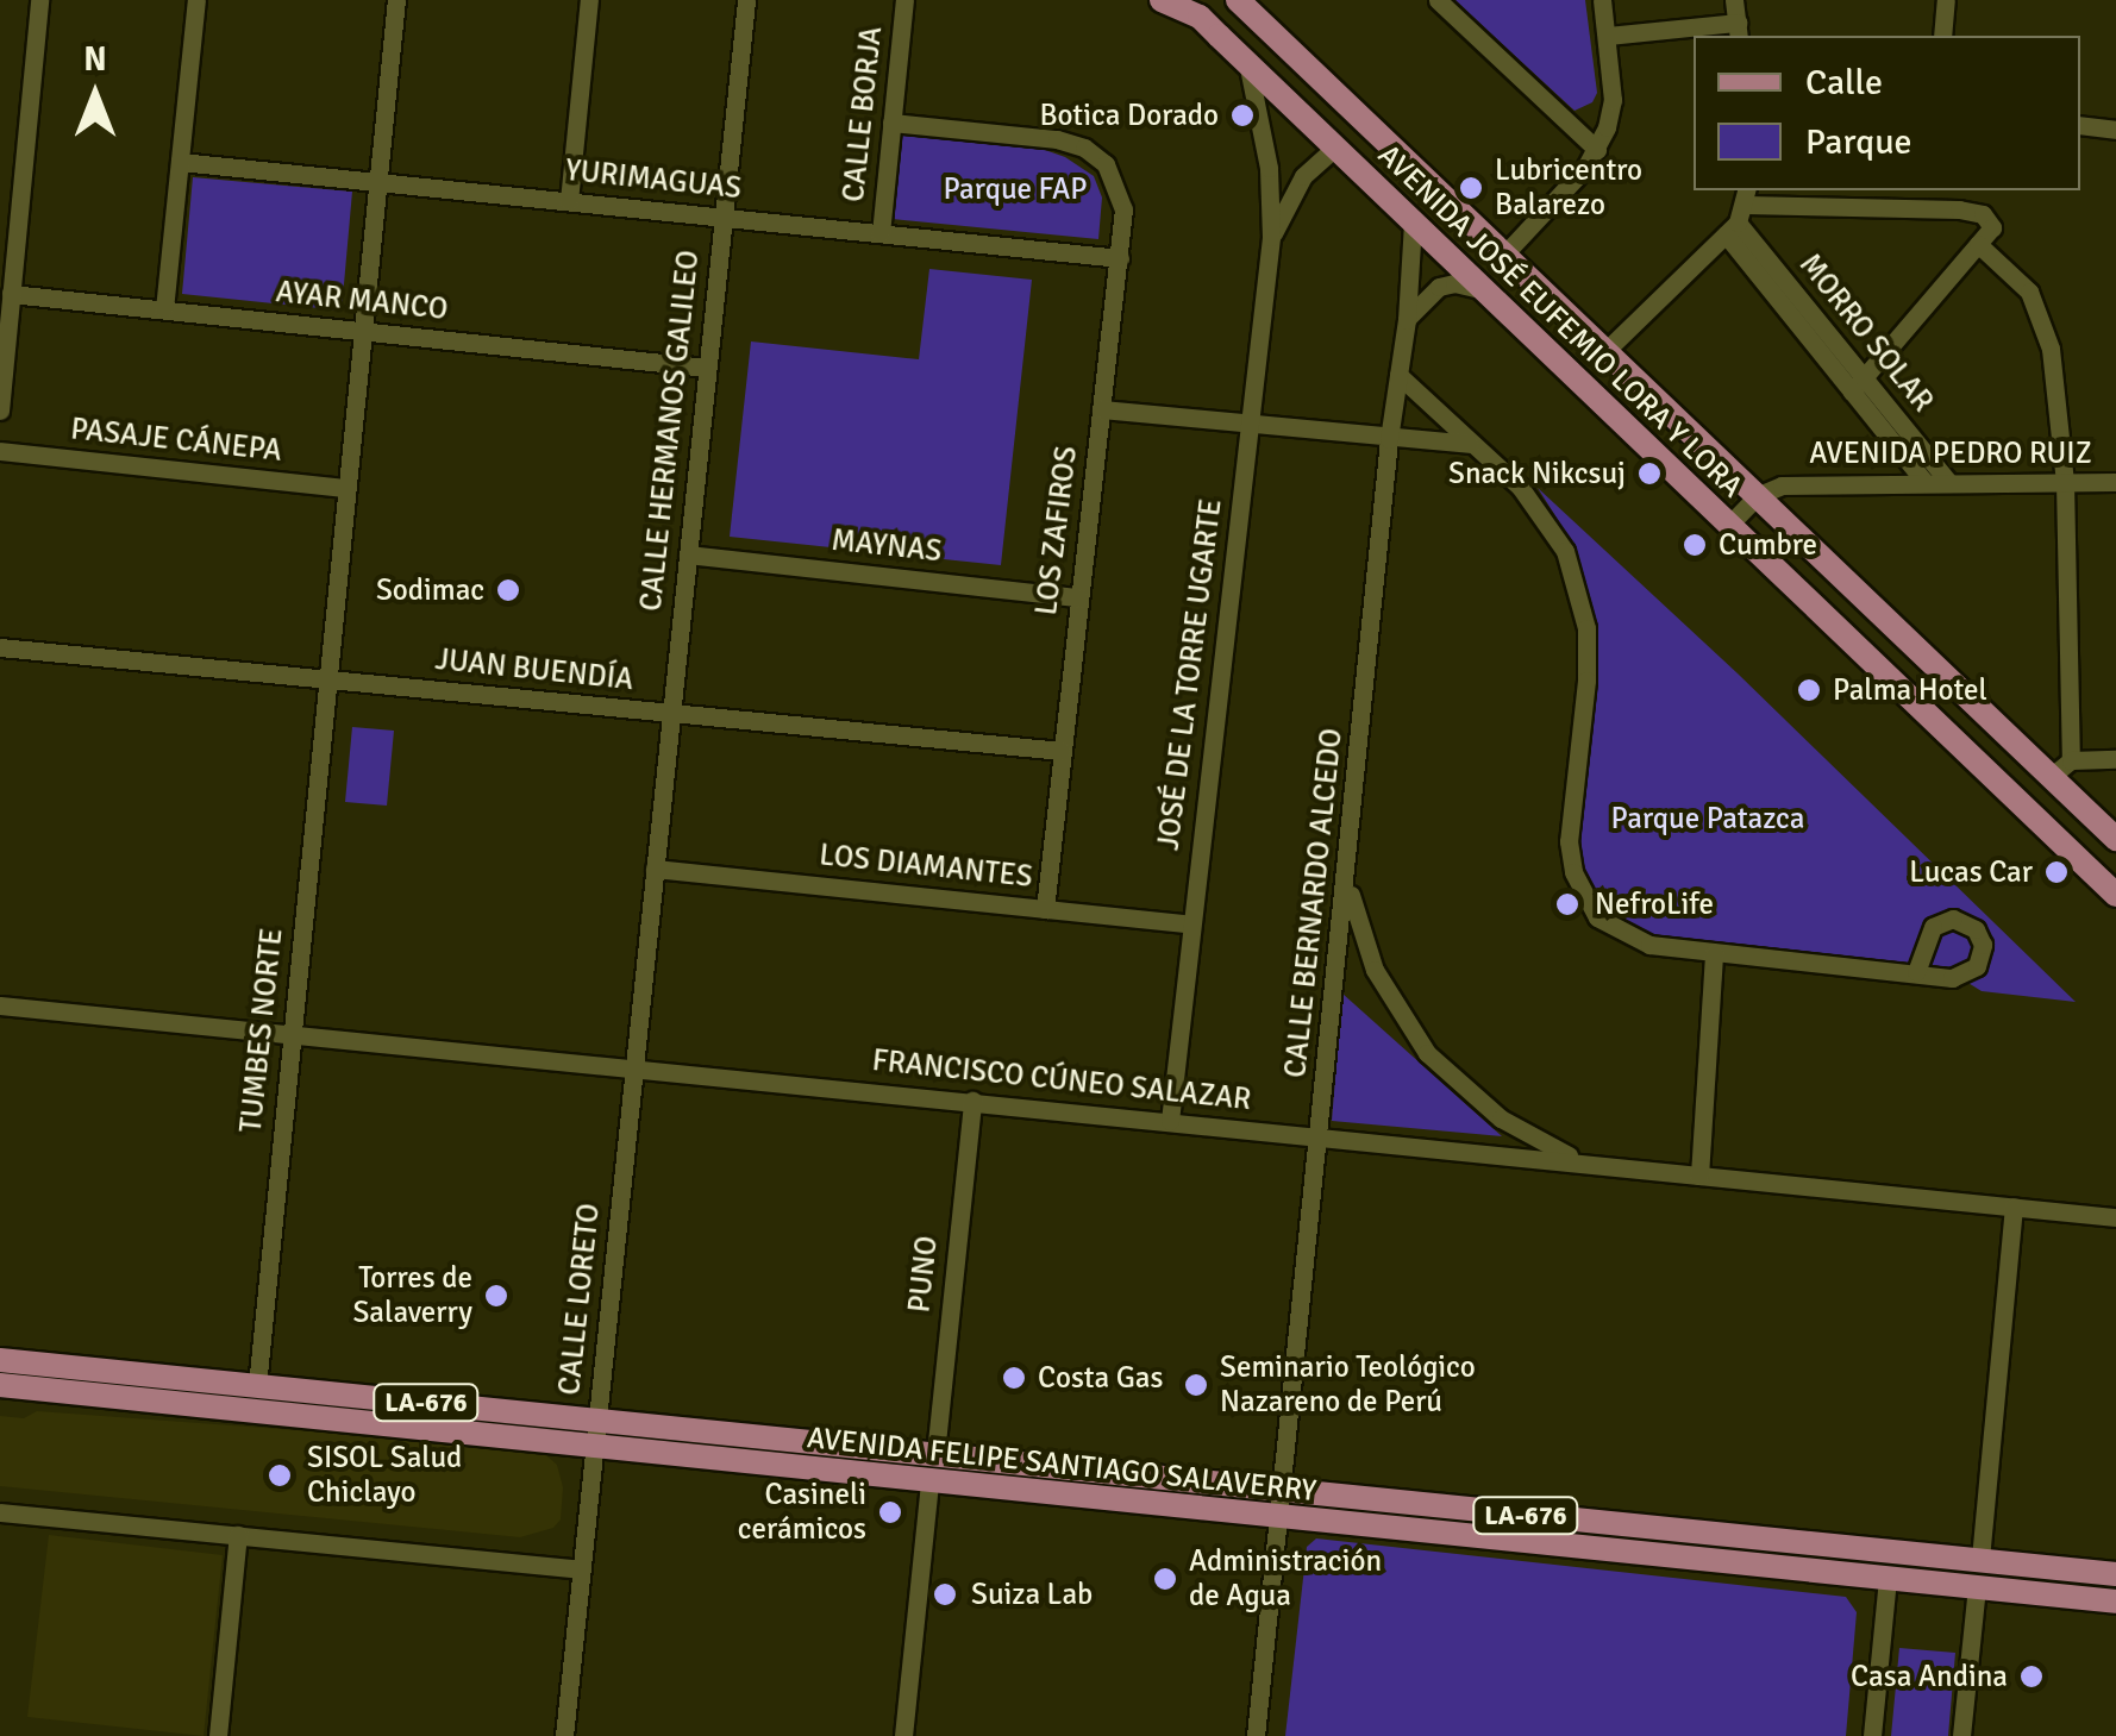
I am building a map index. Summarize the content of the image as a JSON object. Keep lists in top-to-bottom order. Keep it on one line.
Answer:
{"streets":{"main road":["AVENIDA JOSÉ EUFEMIO LORA Y LORA","LA-676","AVENIDA FELIPE SANTIAGO SALAVERRY"],"street":["CALLE BORJA","YURIMAGUAS","AYAR MANCO","MORRO SOLAR","CALLE HERMANOS GALILEO","PASAJE CÁNEPA","AVENIDA PEDRO RUIZ","LOS ZAFIROS","MAYNAS","JUAN BUENDÍA","JOSÉ DE LA TORRE UGARTE","LOS DIAMANTES","CALLE BERNARDO ALCEDO","TUMBES NORTE","FRANCISCO CÚNEO SALAZAR","PUNO","CALLE LORETO"]},"crossings":[["CALLE BORJA","YURIMAGUAS"],["CALLE BORJA","LOS ZAFIROS"],["YURIMAGUAS","CALLE HERMANOS GALILEO"],["YURIMAGUAS","LOS ZAFIROS"],["YURIMAGUAS","TUMBES NORTE"],["AYAR MANCO","CALLE HERMANOS GALILEO"],["AYAR MANCO","TUMBES NORTE"],["AVENIDA JOSÉ EUFEMIO LORA Y LORA","AVENIDA PEDRO RUIZ"],["AVENIDA JOSÉ EUFEMIO LORA Y LORA","JOSÉ DE LA TORRE UGARTE"],["AVENIDA JOSÉ EUFEMIO LORA Y LORA","CALLE BERNARDO ALCEDO"],["MORRO SOLAR","AVENIDA PEDRO RUIZ"],["CALLE HERMANOS GALILEO","MAYNAS"],["CALLE HERMANOS GALILEO","JUAN BUENDÍA"],["CALLE HERMANOS GALILEO","LOS DIAMANTES"],["CALLE HERMANOS GALILEO","CALLE LORETO"],["PASAJE CÁNEPA","TUMBES NORTE"],["LOS ZAFIROS","MAYNAS"],["LOS ZAFIROS","JUAN BUENDÍA"],["LOS ZAFIROS","LOS DIAMANTES"],["JUAN BUENDÍA","TUMBES NORTE"],["JOSÉ DE LA TORRE UGARTE","LOS DIAMANTES"],["JOSÉ DE LA TORRE UGARTE","FRANCISCO CÚNEO SALAZAR"],["LOS DIAMANTES","CALLE LORETO"],["CALLE BERNARDO ALCEDO","FRANCISCO CÚNEO SALAZAR"],["CALLE BERNARDO ALCEDO","AVENIDA FELIPE SANTIAGO SALAVERRY"],["TUMBES NORTE","FRANCISCO CÚNEO SALAZAR"],["TUMBES NORTE","AVENIDA FELIPE SANTIAGO SALAVERRY"],["FRANCISCO CÚNEO SALAZAR","PUNO"],["FRANCISCO CÚNEO SALAZAR","CALLE LORETO"],["PUNO","AVENIDA FELIPE SANTIAGO SALAVERRY"],["CALLE LORETO","AVENIDA FELIPE SANTIAGO SALAVERRY"]],"parks":["Parque FAP","Parque Patazca"],"places":["Botica Dorado","Lubricentro Balarezo","Snack Nikcsuj","Cumbre","Sodimac","Palma Hotel","Lucas Car","NefroLife","Torres de Salaverry","Costa Gas","Seminario Teológico Nazareno de Perú","SISOL Salud Chiclayo","Casineli cerámicos","Administración de Agua","Suiza Lab","Casa Andina"],"legend":["Calle","Parque"],"north":"top"}
